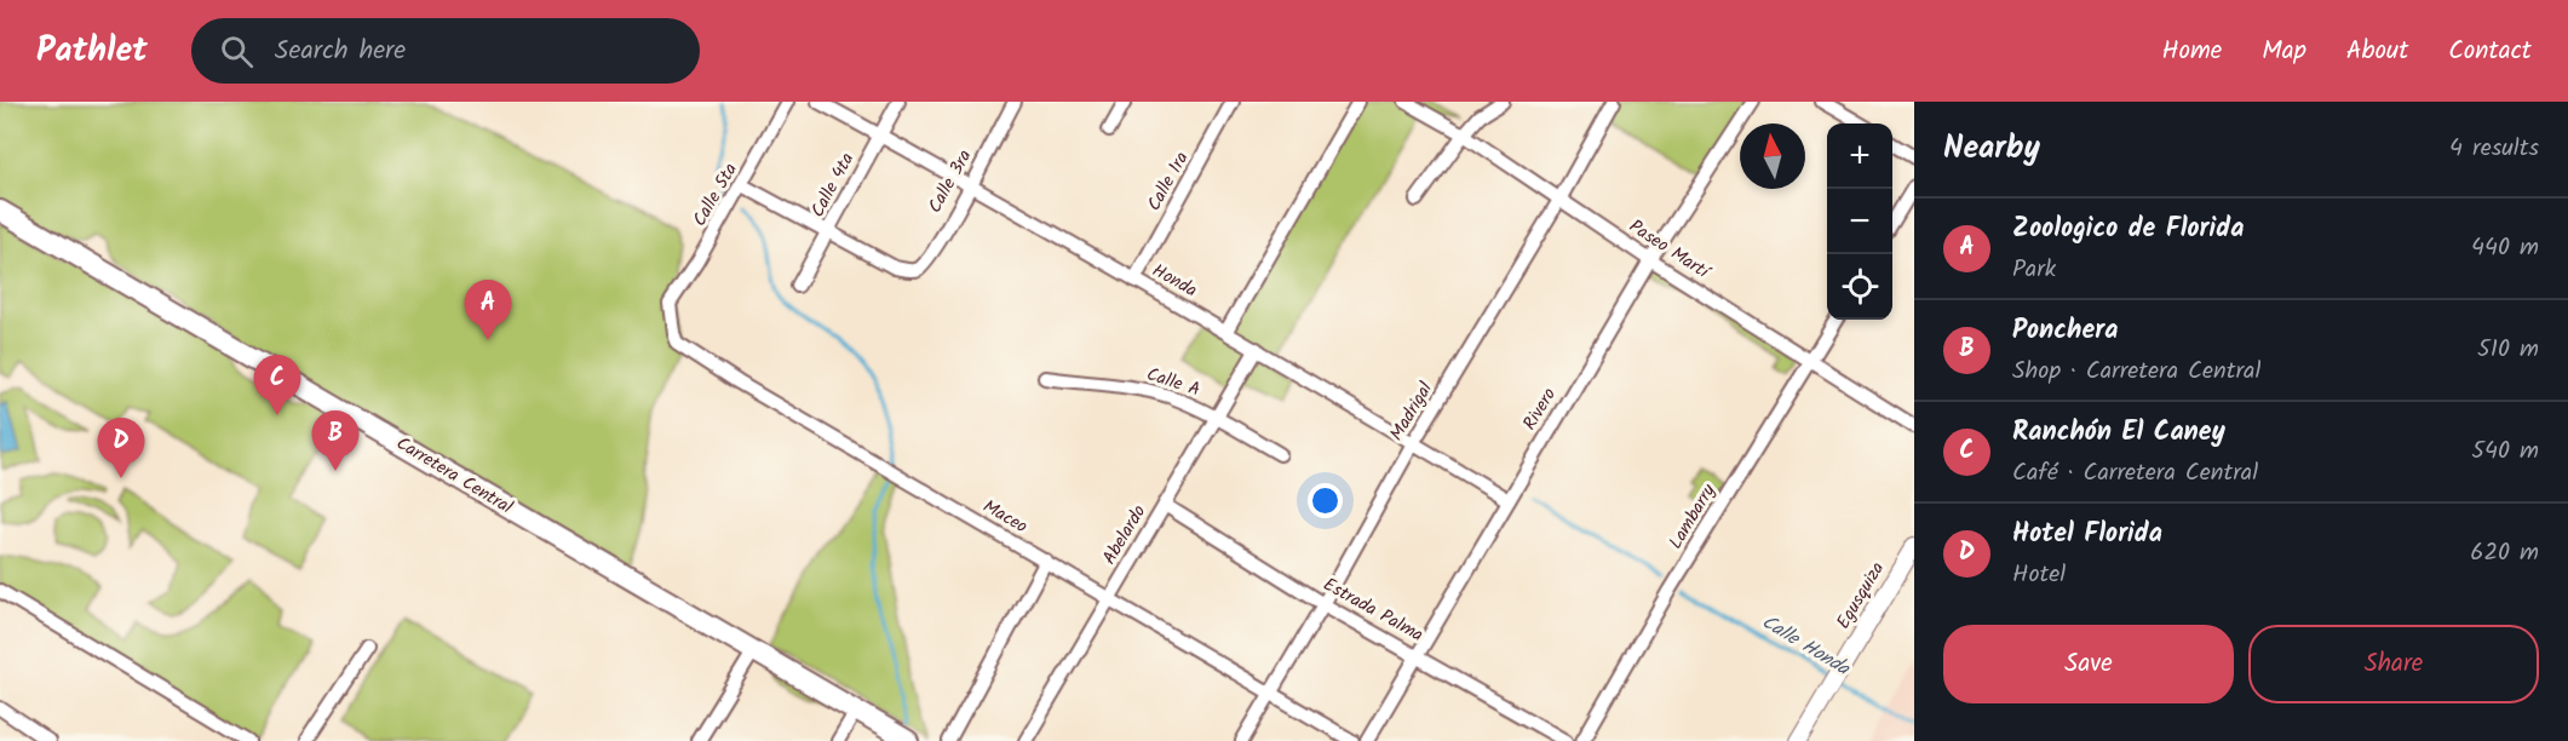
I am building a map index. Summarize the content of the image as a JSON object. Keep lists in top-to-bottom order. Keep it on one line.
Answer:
{"streets":{"highway":["Carretera Central"],"main road":["Egusquiza"],"street":["Calle 3ra","Calle 1ra","Calle 4ta","Calle 5ta","Paseo Martí","Honda","Calle A","Rivero","Madrigal","Maceo","Lambarry","Abelardo","Estrada Palma"]},"crossings":[["Calle 3ra","Calle 4ta"],["Calle 3ra","Honda"],["Calle 1ra","Honda"],["Calle 4ta","Honda"],["Calle 5ta","Maceo"],["Paseo Martí","Rivero"],["Paseo Martí","Madrigal"],["Paseo Martí","Lambarry"],["Honda","Rivero"],["Honda","Madrigal"],["Honda","Abelardo"],["Calle A","Abelardo"],["Rivero","Estrada Palma"],["Madrigal","Maceo"],["Madrigal","Estrada Palma"],["Maceo","Abelardo"],["Abelardo","Estrada Palma"]],"water":["Calle Honda"],"north":"top","page":{"header":"Pathlet","search":"Search here","nav":["Home","Map","About","Contact"],"heading":["Nearby","4 results"],"map_buttons":["+","−"],"list":[{"mark":"A","name":"Zoologico de Florida","note":"Park","value":"440 m"},{"mark":"B","name":"Ponchera","note":"Shop · Carretera Central","value":"510 m"},{"mark":"C","name":"Ranchón El Caney","note":"Café · Carretera Central","value":"540 m"},{"mark":"D","name":"Hotel Florida","note":"Hotel","value":"620 m"}],"pins":["A","C","B","D"],"buttons":["Save","Share"]}}
